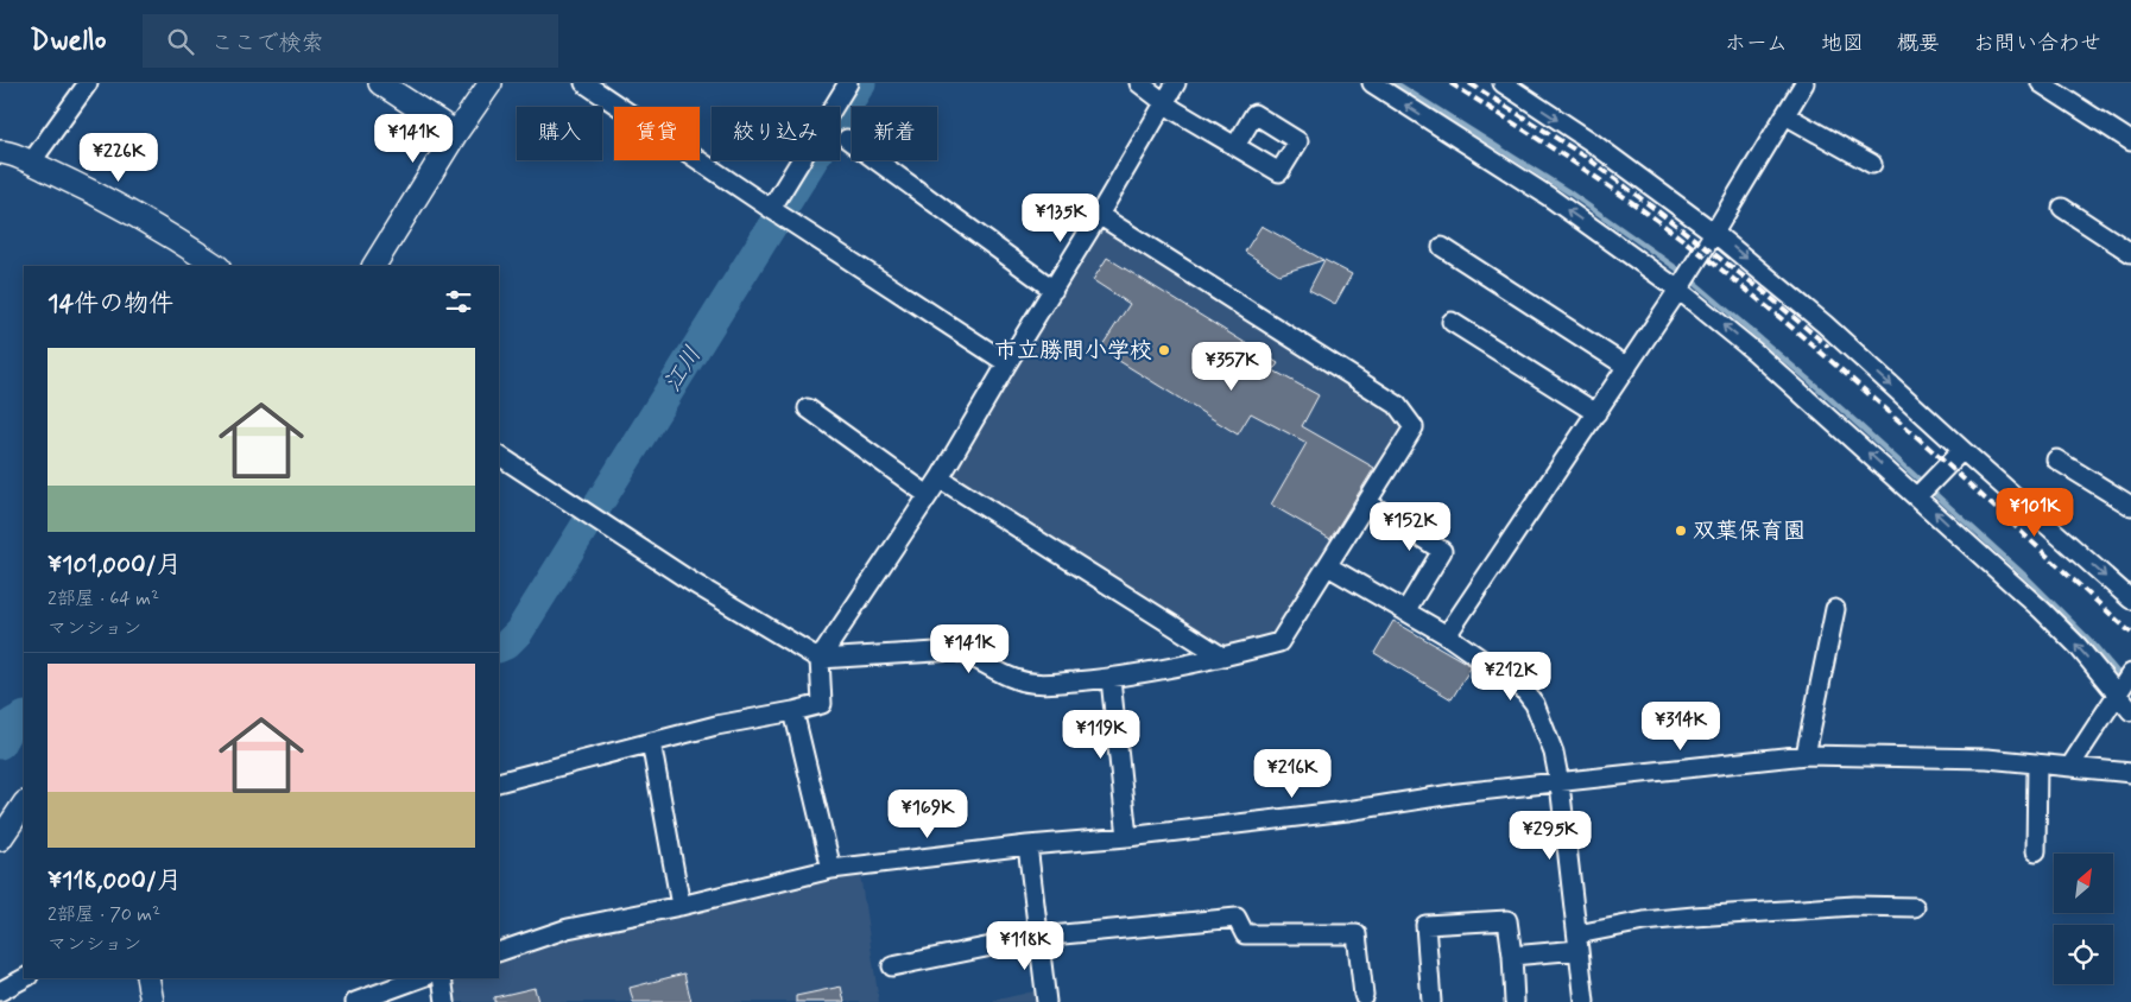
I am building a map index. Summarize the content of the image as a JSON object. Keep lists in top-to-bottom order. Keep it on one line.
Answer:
{"water":["江川"],"places":["市立勝間小学校","双葉保育園"],"north":"top right","page":{"header":"Dwello","search":"ここで検索","nav":["ホーム","地図","概要","お問い合わせ"],"chip":["購入","賃貸","絞り込み","新着"],"price":["¥141K","¥226K","¥135K","¥357K","¥101K","¥152K","¥141K","¥212K","¥314K","¥119K","¥216K","¥169K","¥295K","¥118K"],"heading":"14件の物件","list":[{"name":"¥101,000/月","note":"2部屋 · 64 m² · マンション"},{"name":"¥118,000/月","note":"2部屋 · 70 m² · マンション"}]}}
